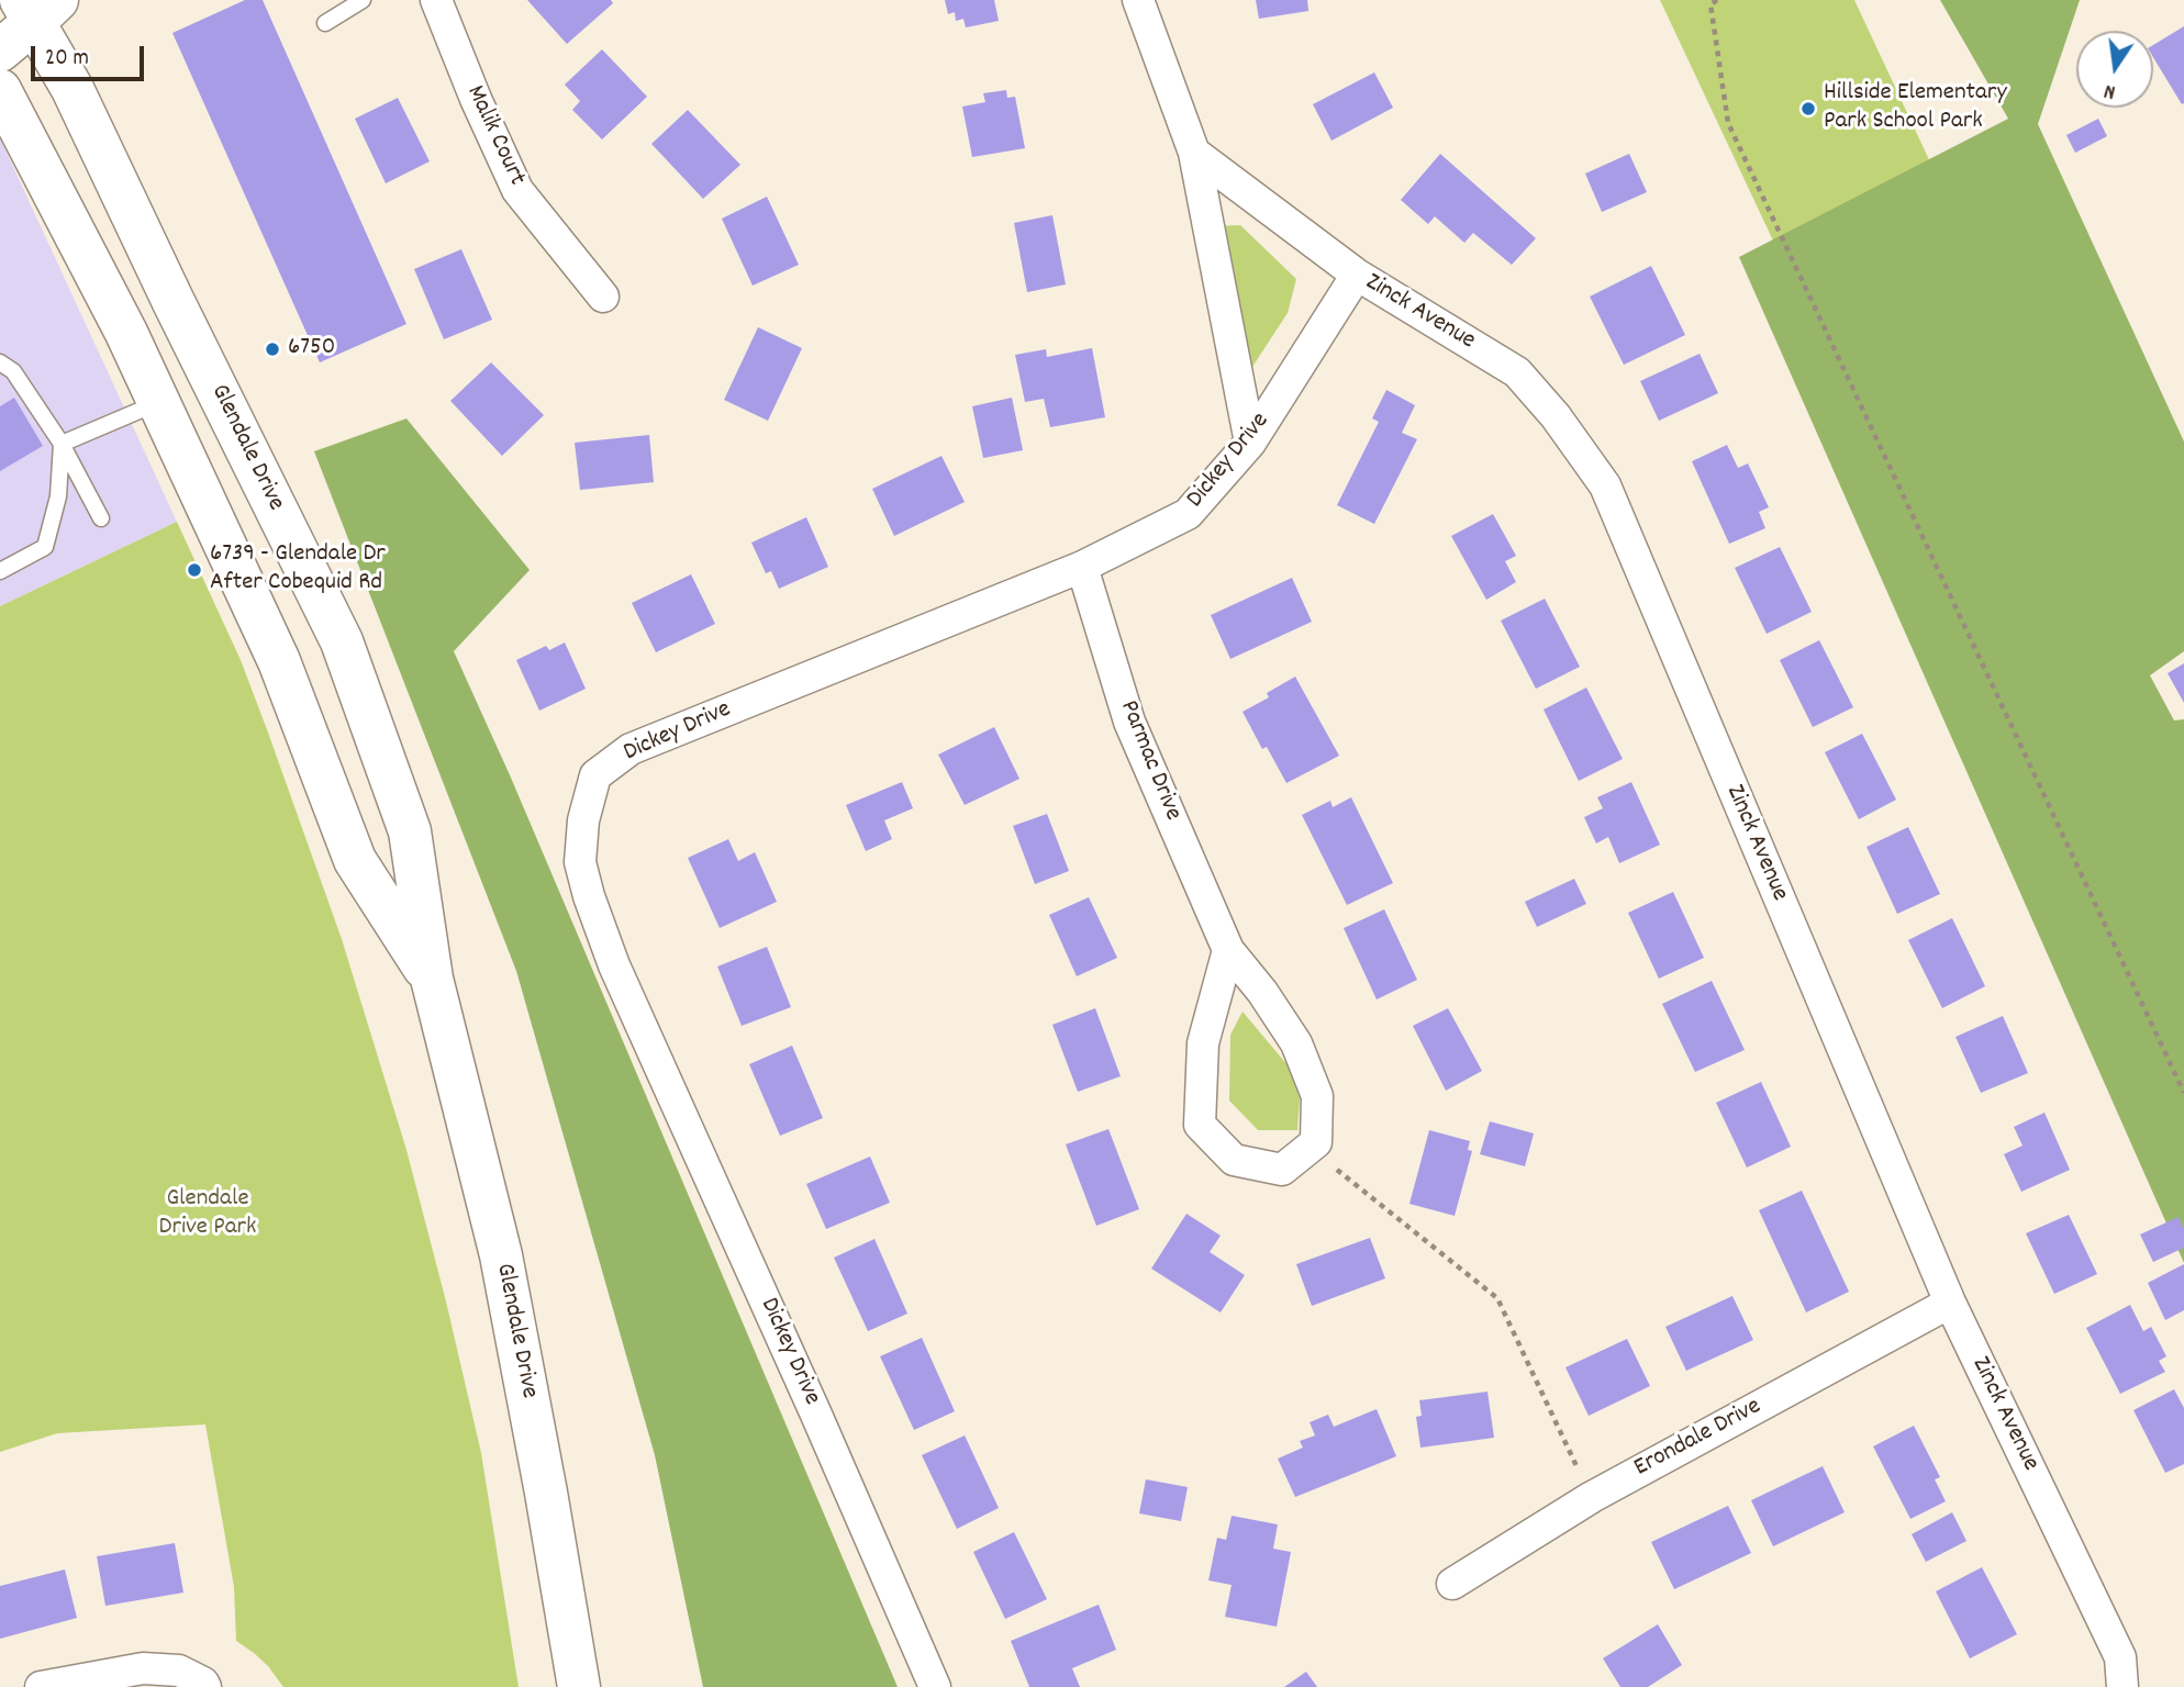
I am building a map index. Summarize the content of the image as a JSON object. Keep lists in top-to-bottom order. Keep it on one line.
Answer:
{"streets":{"main road":["Glendale Drive"],"street":["Malik Court","Zinck Avenue","Dickey Drive","Parmac Drive","Erondale Drive"]},"crossings":[["Zinck Avenue","Dickey Drive"],["Zinck Avenue","Erondale Drive"],["Dickey Drive","Parmac Drive"]],"parks":["Glendale Drive Park"],"places":["Hillside Elementary Park School Park","6750","6739 - Glendale Dr After Cobequid Rd"],"scale_bar":"20 m","north":"bottom"}
